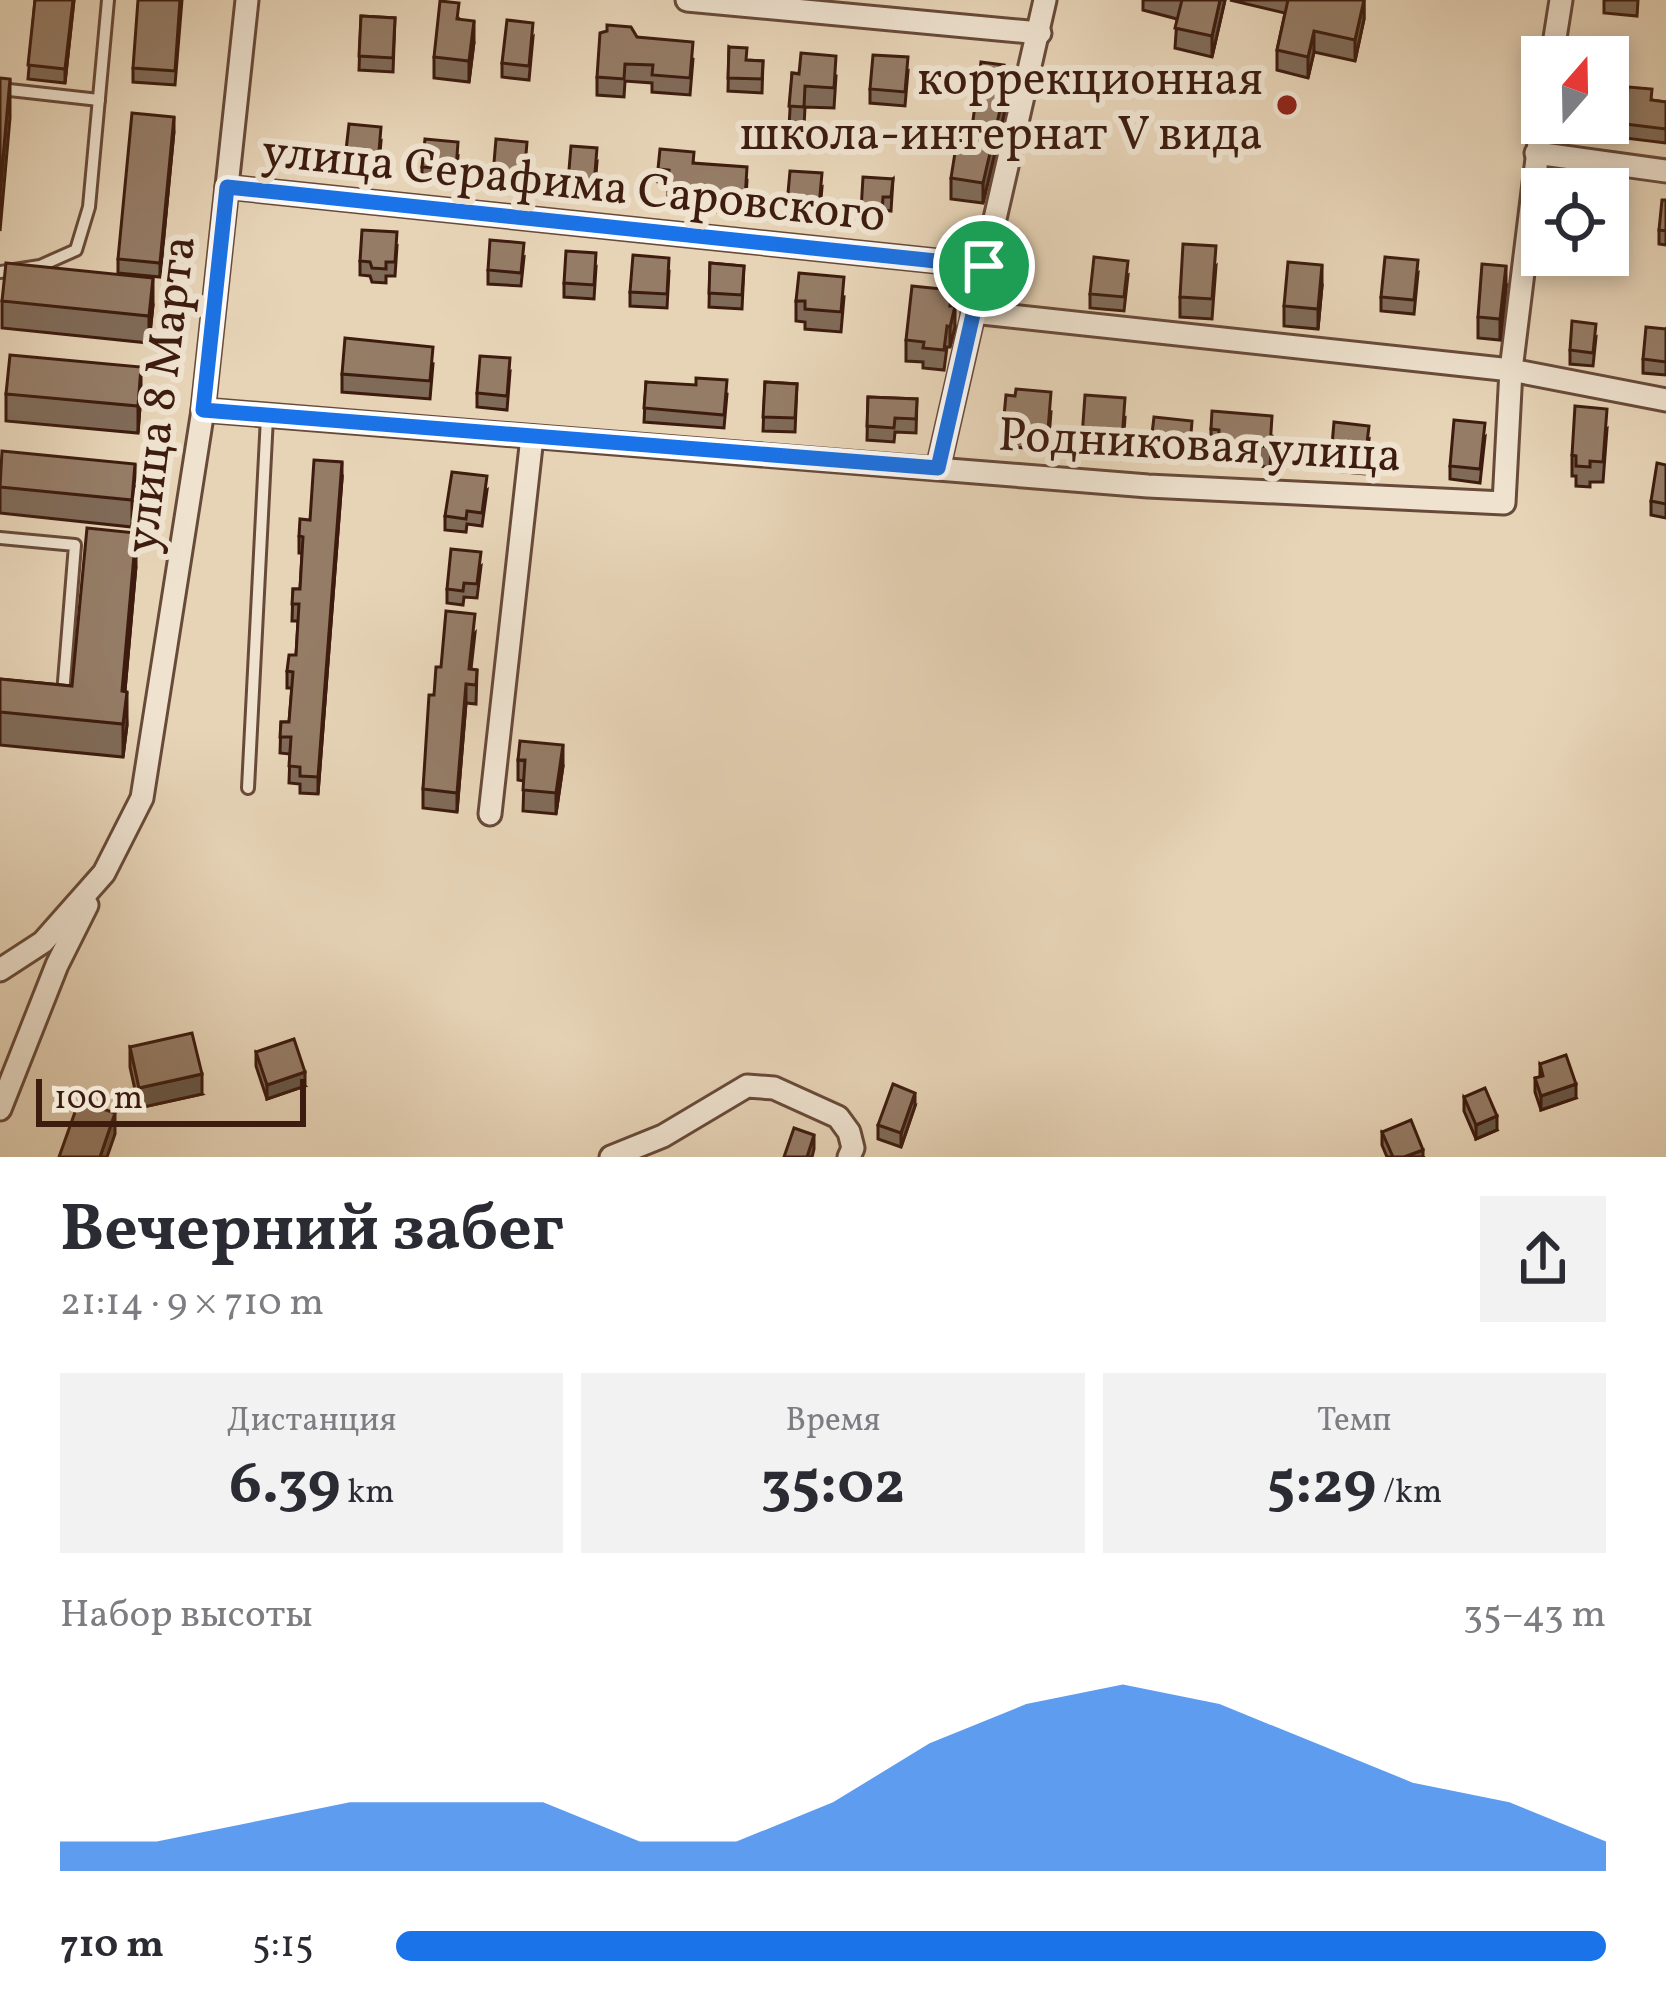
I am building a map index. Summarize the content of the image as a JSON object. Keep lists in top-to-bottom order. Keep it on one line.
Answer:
{"streets":{"street":["улица Серафима Саровского","улица 8 Марта","Родниковая улица"]},"crossings":[["улица Серафима Саровского","улица 8 Марта"],["улица 8 Марта","Родниковая улица"]],"places":["коррекционная школа-интернат V вида"],"scale_bar":"100 m","north":"top","page":{"scale":"100 m","heading":["Вечерний забег","21:14 · 9 × 710 m"],"stats":[["Дистанция","6.39 km"],["Время","35:02"],["Темп","5:29 /km"]],"chart":["Набор высоты","35–43 m"],"list":[{"name":"710 m","note":"5:15"}]}}
